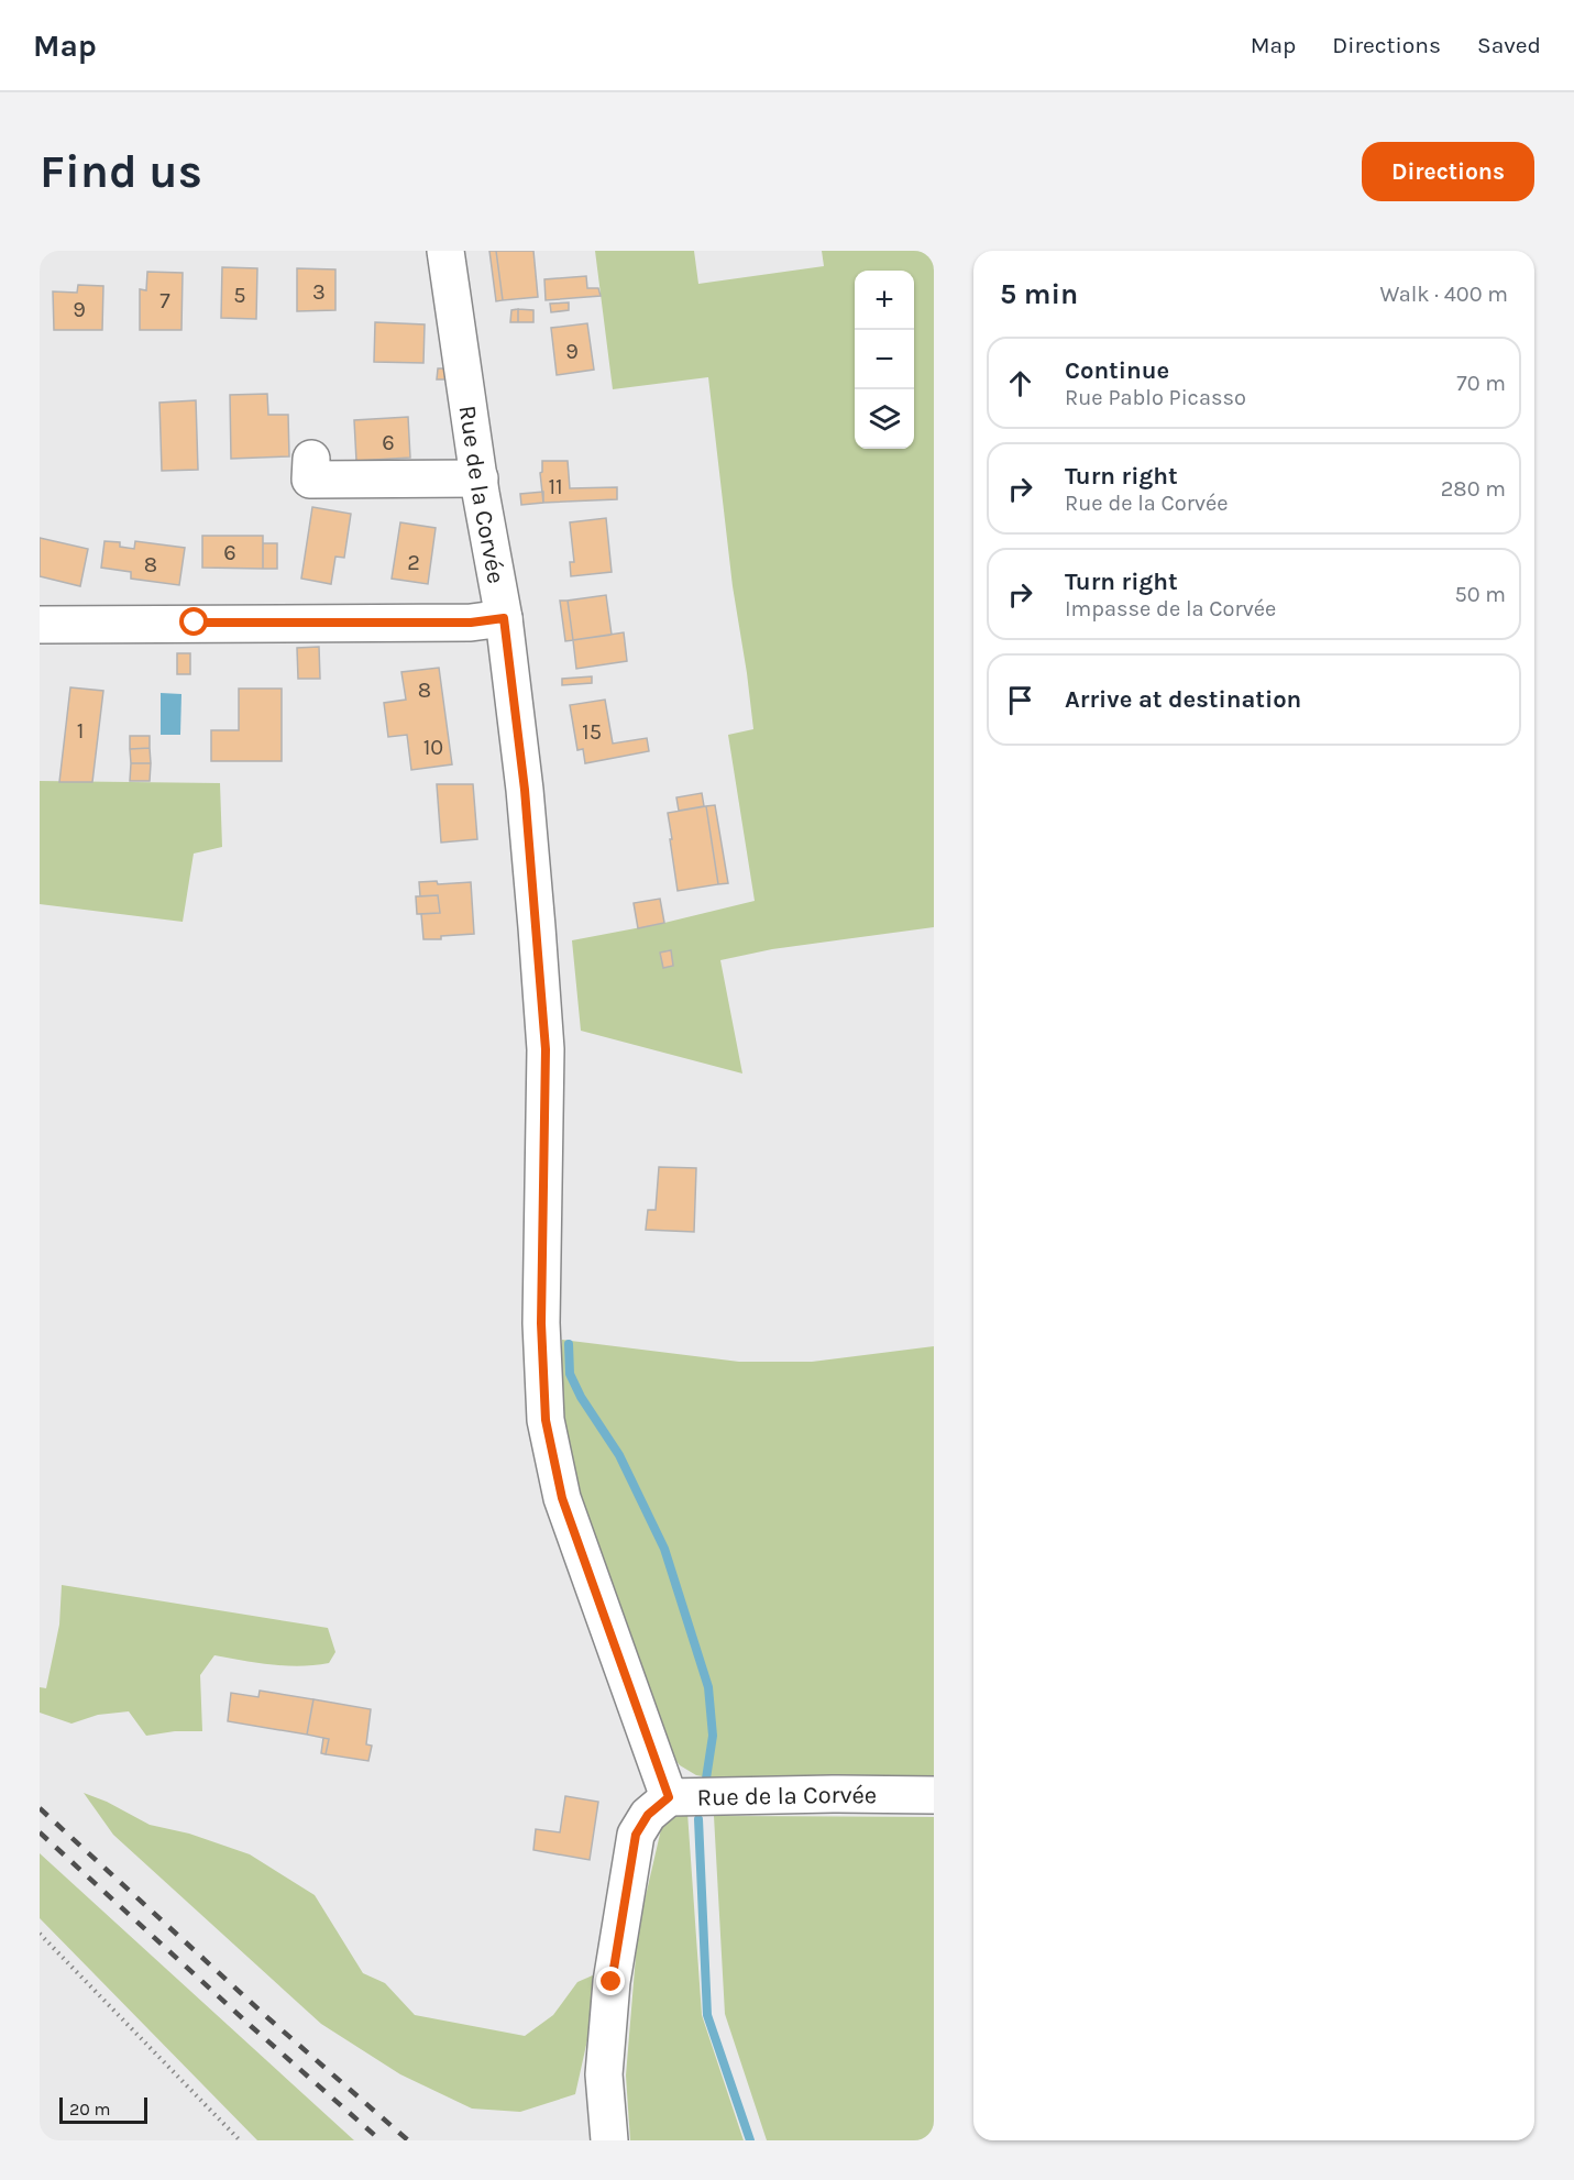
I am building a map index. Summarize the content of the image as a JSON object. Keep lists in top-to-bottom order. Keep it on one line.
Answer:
{"streets":{"street":["Rue de la Corvée"]},"house_numbers":["3","5","7","9","9","6","11","6","2","8","8","1","15","10"],"scale_bar":"20 m","page":{"header":"Map","nav":["Map","Directions","Saved"],"buttons":"Directions","title":"Find us","heading":["5 min","Walk · 400 m"],"map_buttons":["+","−"],"list":[["Continue","Rue Pablo Picasso","70 m"],["Turn right","Rue de la Corvée","280 m"],["Turn right","Impasse de la Corvée","50 m"],"Arrive at destination"],"scale":"20 m"}}
